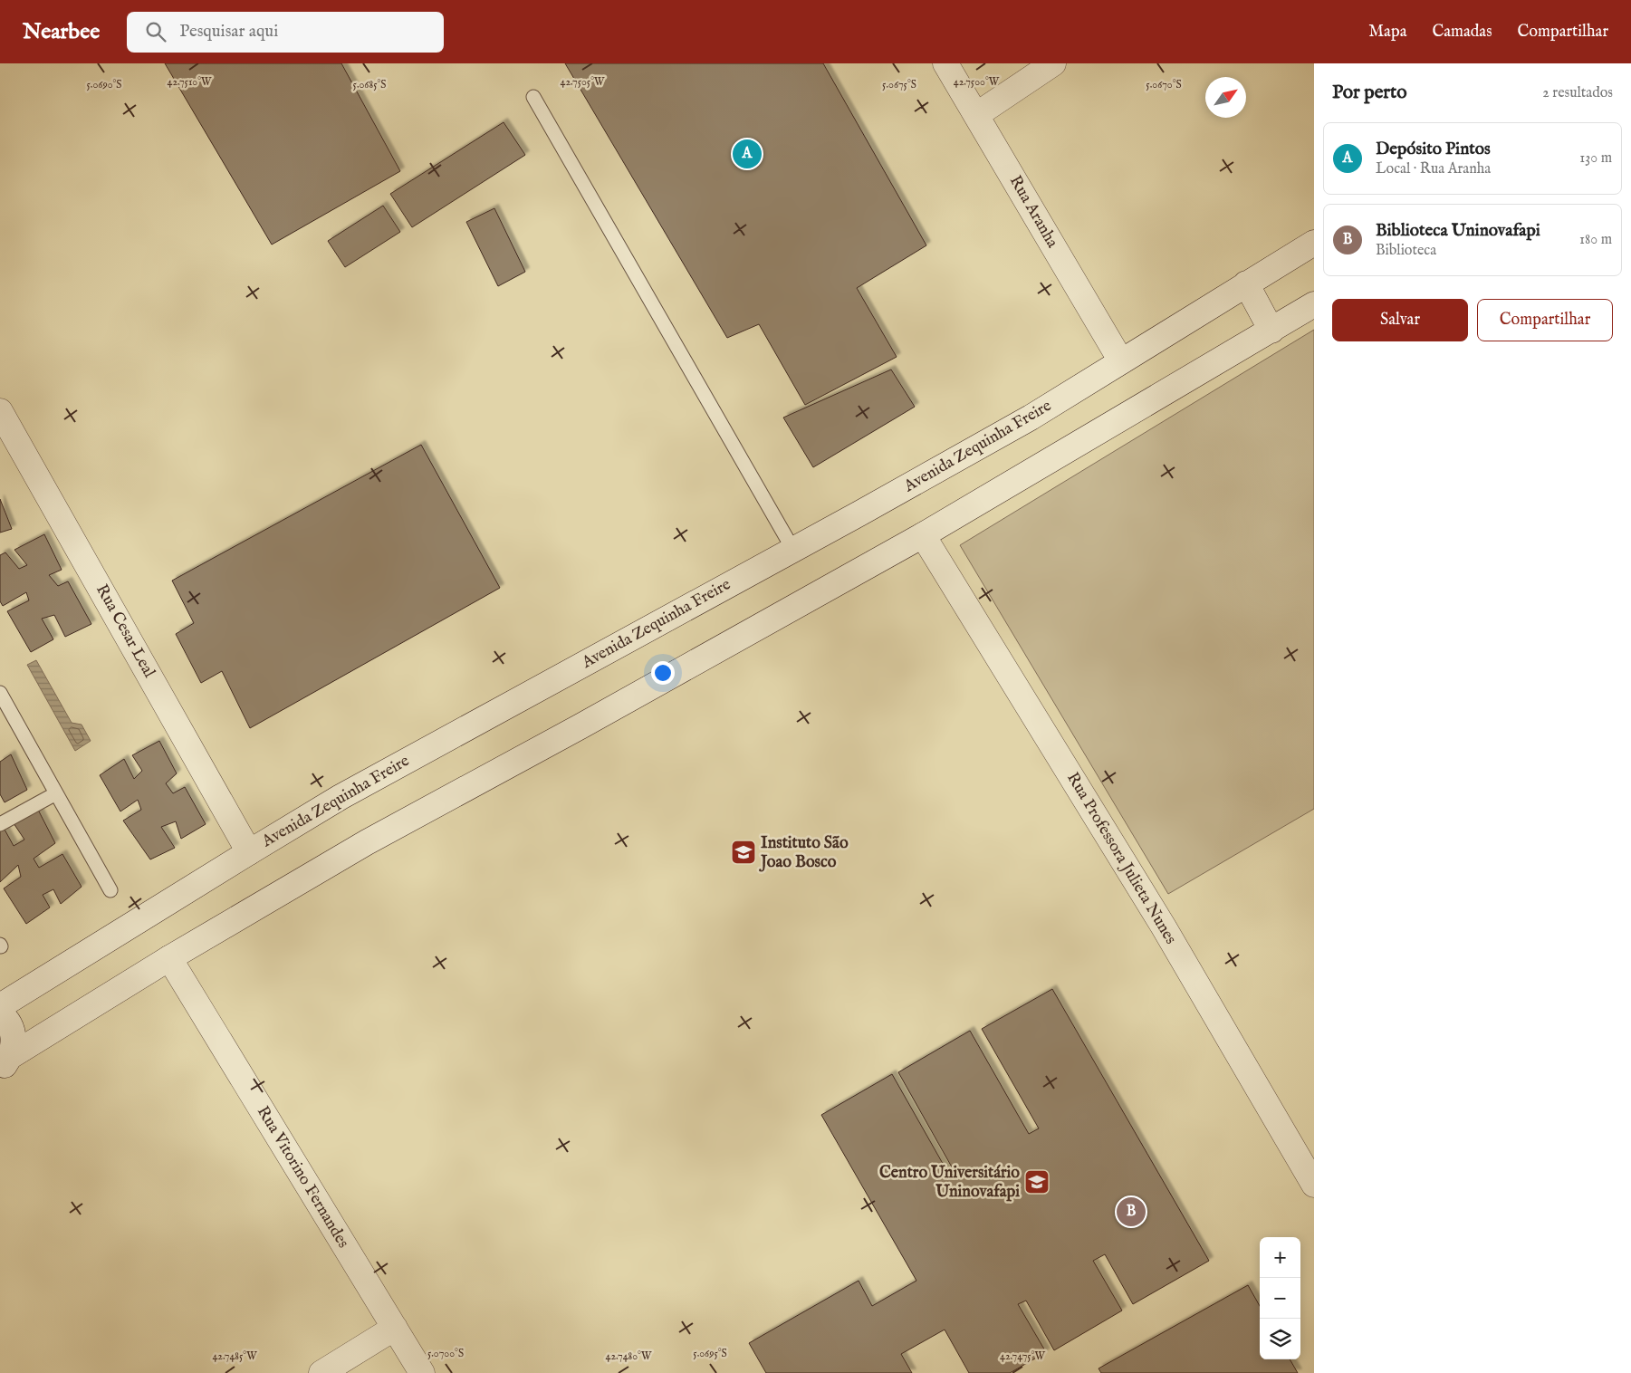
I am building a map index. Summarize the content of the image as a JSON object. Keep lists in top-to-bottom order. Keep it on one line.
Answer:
{"streets":{"main road":["Rua Aranha","Avenida Zequinha Freire","Rua Cesar Leal","Rua Professora Julieta Nunes","Rua Vitorino Fernandes"]},"crossings":[["Rua Aranha","Avenida Zequinha Freire"],["Avenida Zequinha Freire","Rua Cesar Leal"]],"places":{"school or university":["Instituto São Joao Bosco","Centro Universitário Uninovafapi"]},"north":"top right","page":{"header":"Nearbee","search":"Pesquisar aqui","nav":["Mapa","Camadas","Compartilhar"],"heading":["Por perto","2 resultados"],"list":[{"mark":"A","name":"Depósito Pintos","note":"Local · Rua Aranha","value":"130 m"},{"mark":"B","name":"Biblioteca Uninovafapi","note":"Biblioteca","value":"180 m"}],"pins":["A","B"],"buttons":["Salvar","Compartilhar"],"map_buttons":["+","−"]},"coordinates":["42.7500°W","42.7510°W","42.7505°W","5.0690°S","5.0675°S","5.0685°S","5.0670°S","5.0700°S","5.0695°S","42.7485°W","42.7480°W","42.7475°W"]}
